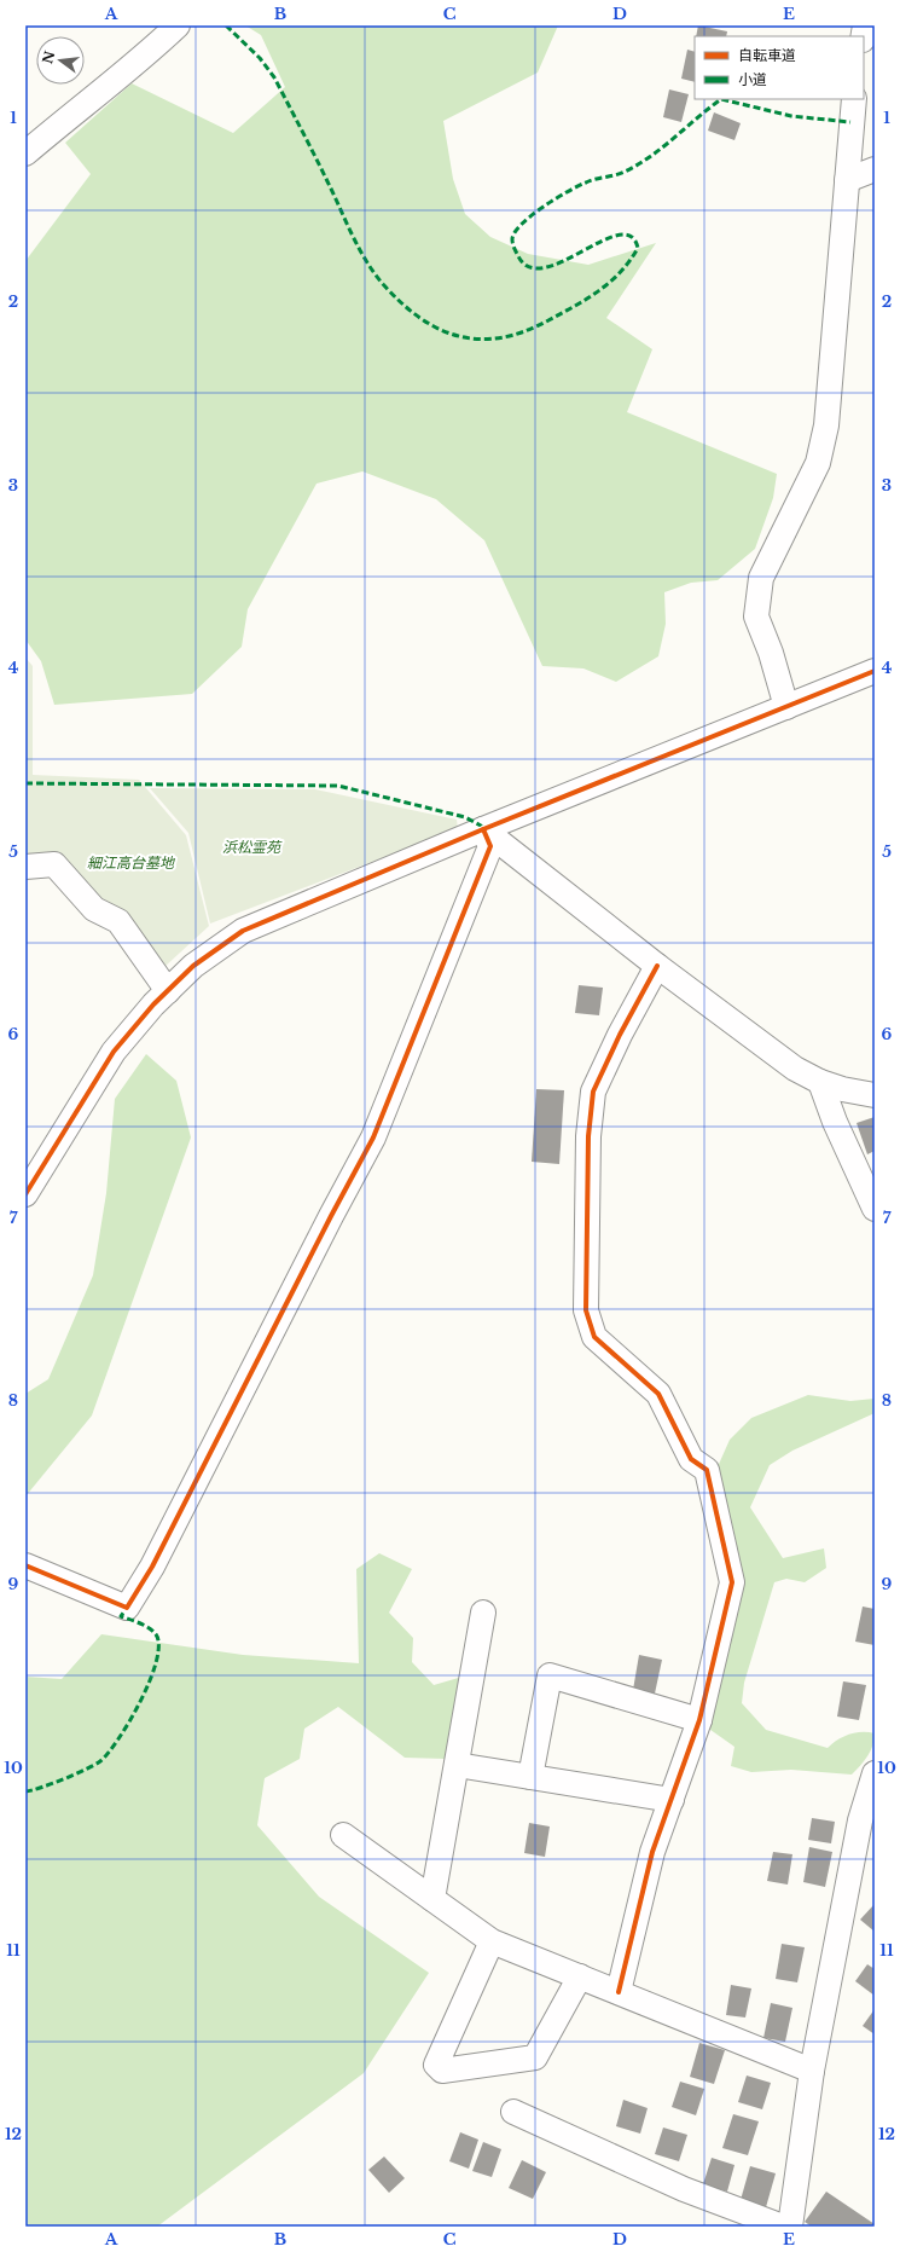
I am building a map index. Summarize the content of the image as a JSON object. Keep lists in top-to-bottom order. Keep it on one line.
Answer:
{"parks":["浜松霊苑","細江高台墓地"],"legend":["自転車道","小道"],"north":"left","grid":{"columns":["A","B","C","D","E"],"rows":["1","2","3","4","5","6","7","8","9","10","11","12"]}}
